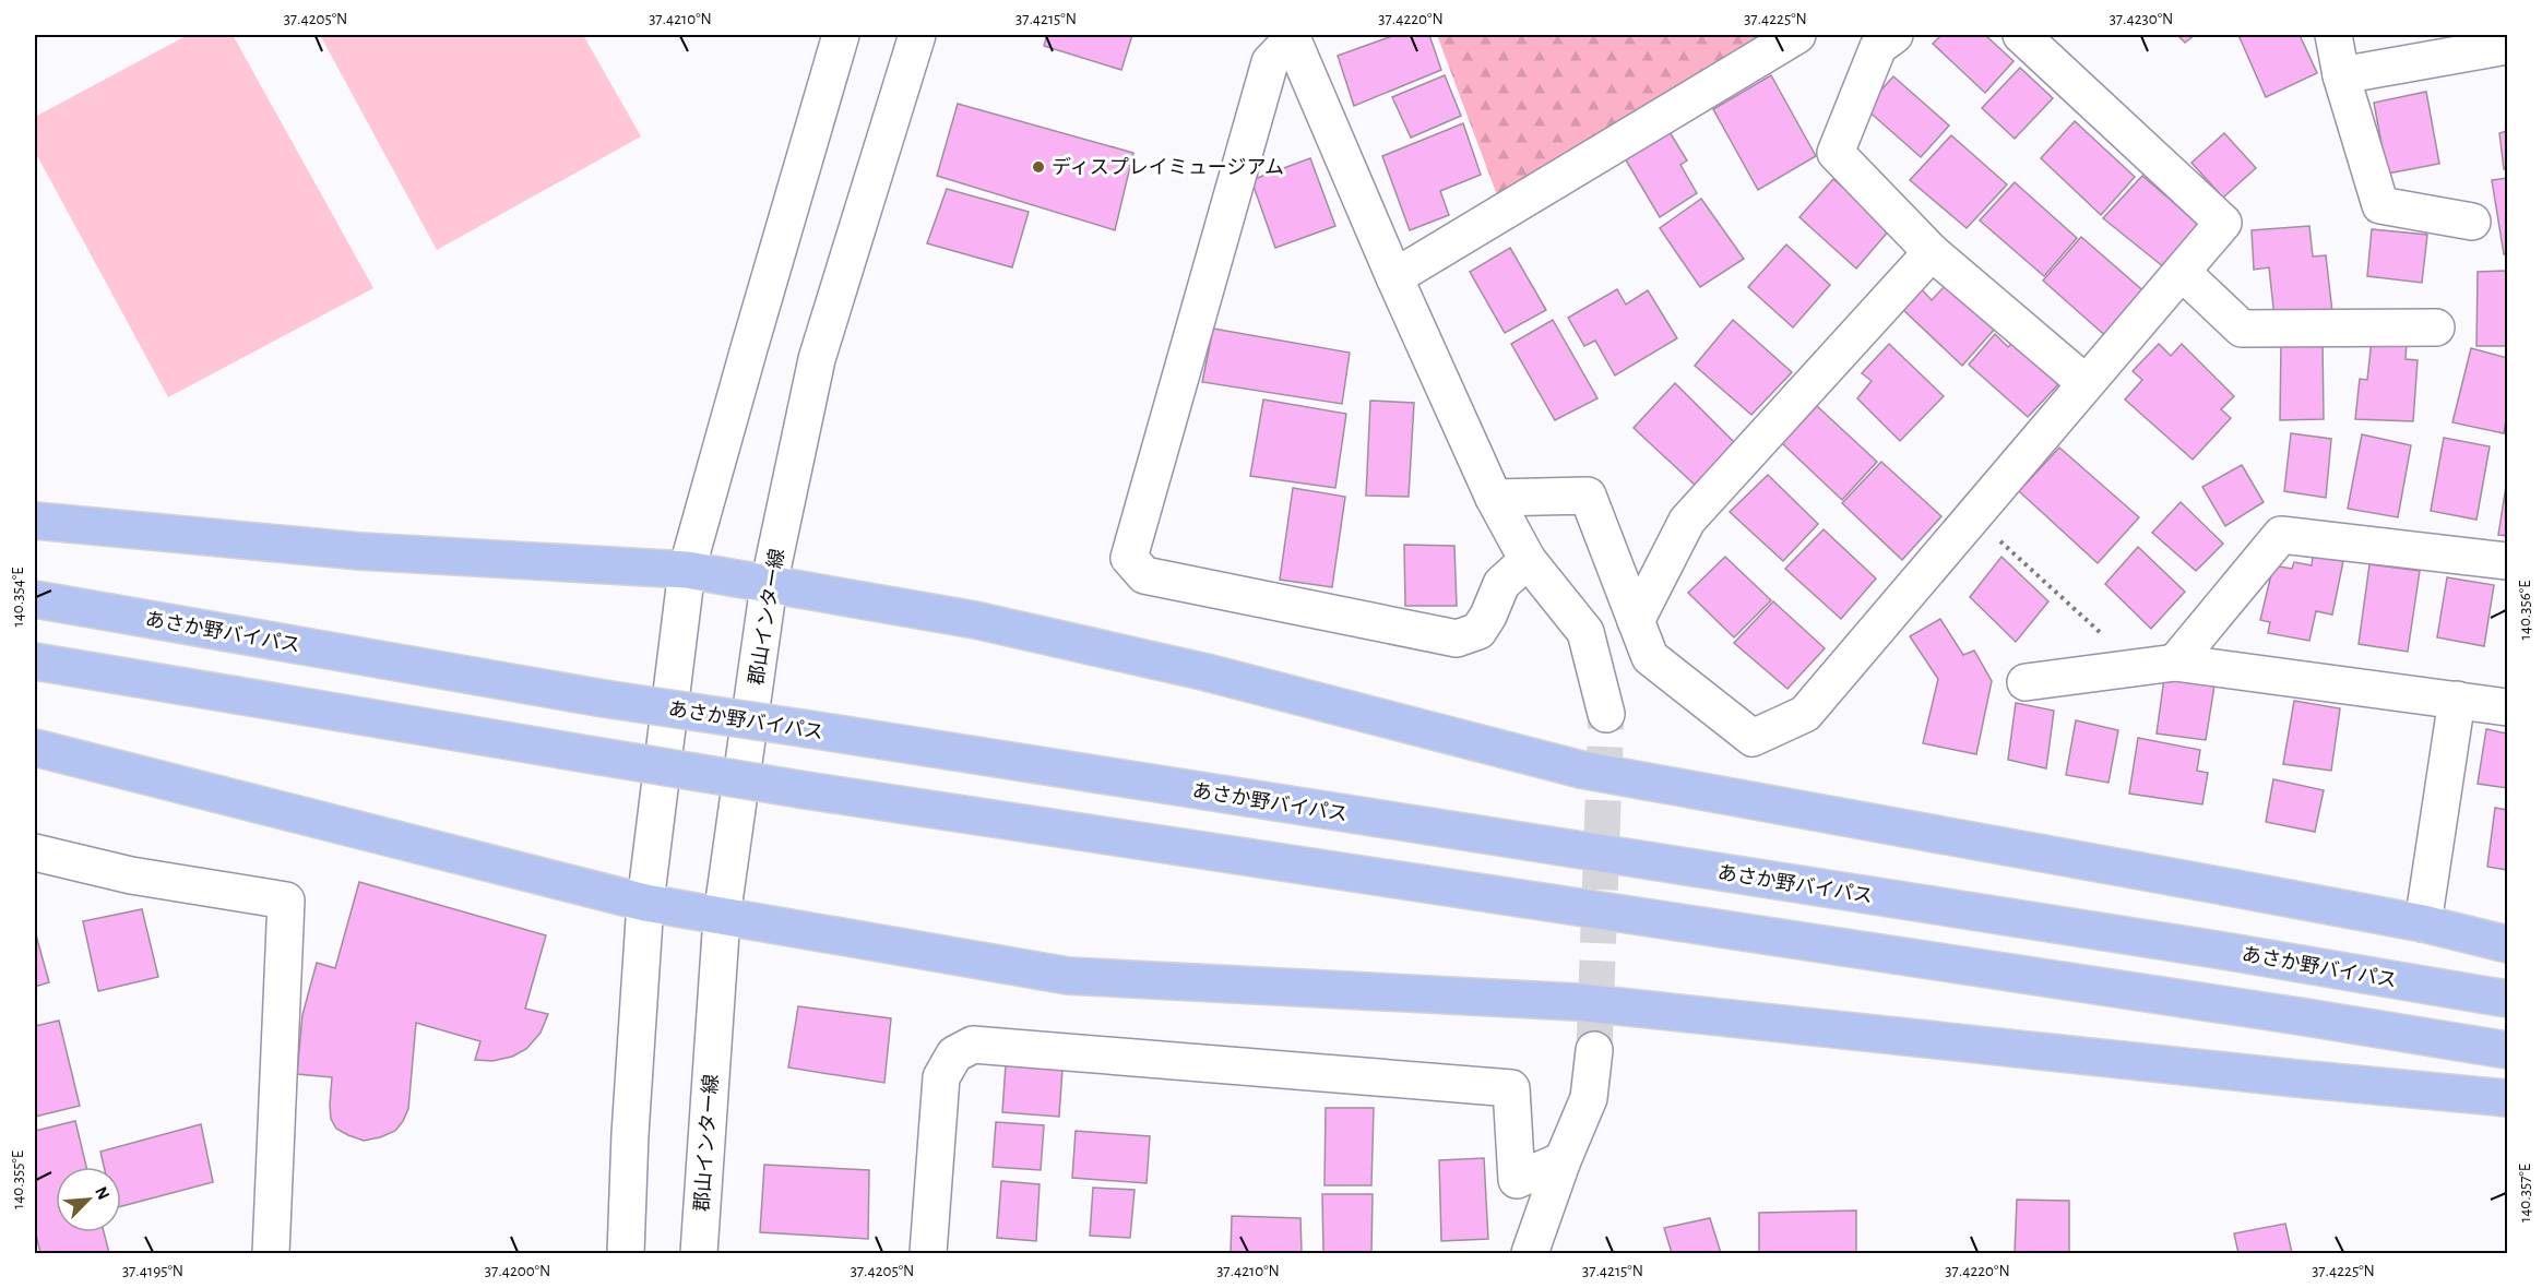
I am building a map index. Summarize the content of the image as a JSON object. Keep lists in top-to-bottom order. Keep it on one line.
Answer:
{"streets":{"highway":["あさか野バイパス"],"street":["郡山インター線"]},"places":["ディスプレイミュージアム"],"north":"top right","coordinates":["37.4205°N","37.4210°N","37.4215°N","37.4220°N","37.4225°N","37.4230°N","140.354°E","140.356°E","140.355°E","140.357°E","37.4195°N","37.4200°N"]}
